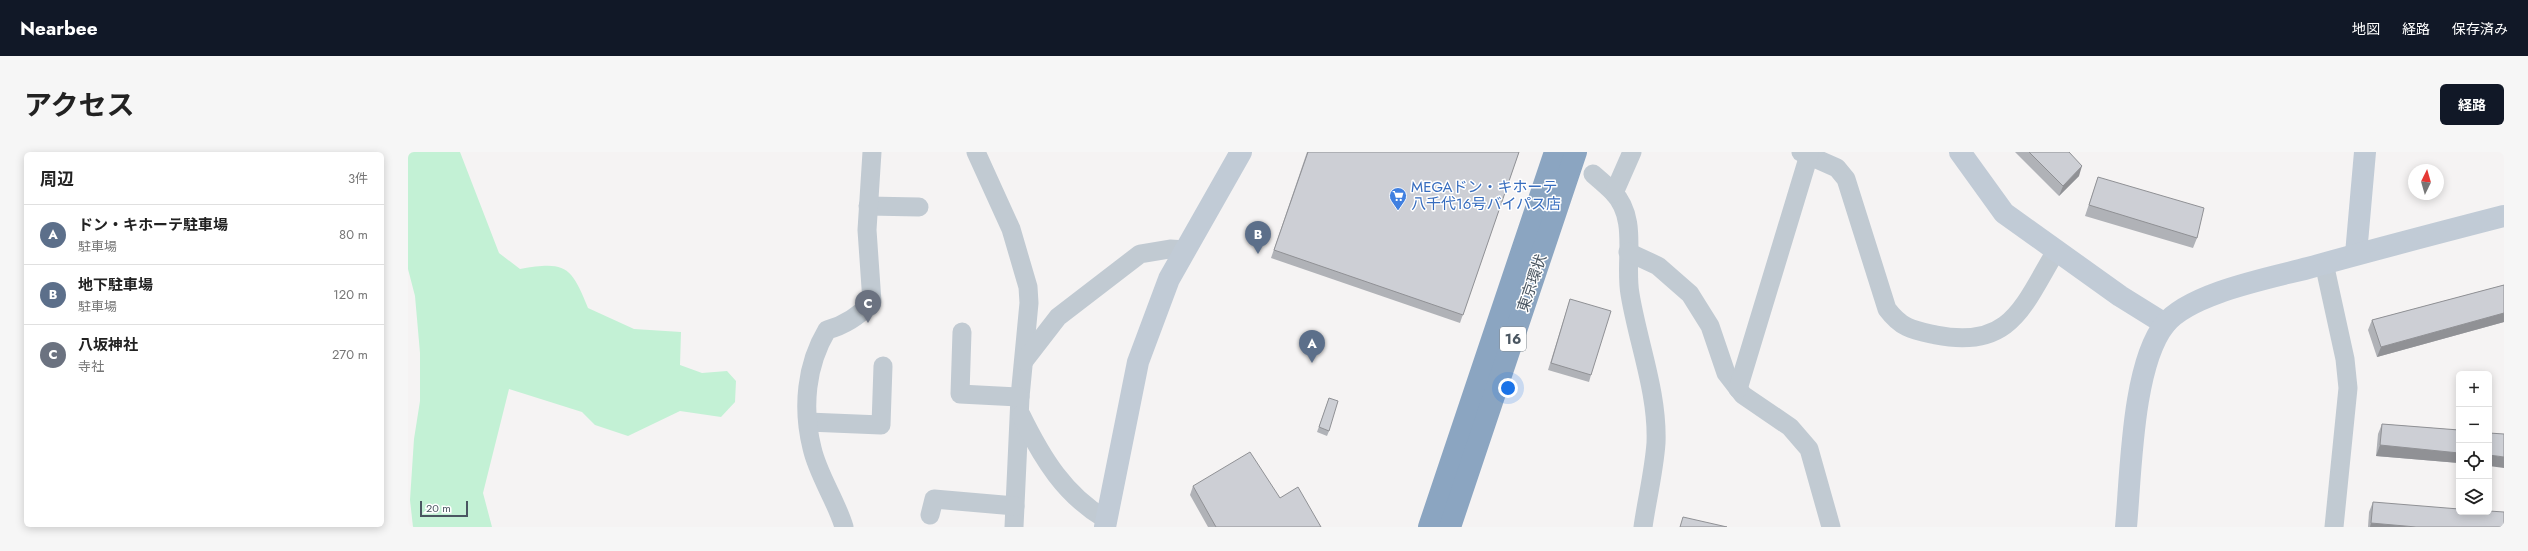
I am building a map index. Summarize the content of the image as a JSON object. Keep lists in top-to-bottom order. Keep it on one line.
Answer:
{"streets":{"highway":["東京環状","16"]},"places":{"supermarket":["MEGAドン・キホーテ 八千代16号バイパス店"]},"scale_bar":"20 m","north":"top","page":{"header":"Nearbee","nav":["地図","経路","保存済み"],"title":"アクセス","buttons":"経路","heading":["周辺","3件"],"list":[{"mark":"A","name":"ドン・キホーテ駐車場","note":"駐車場","value":"80 m"},{"mark":"B","name":"地下駐車場","note":"駐車場","value":"120 m"},{"mark":"C","name":"八坂神社","note":"寺社","value":"270 m"}],"pins":["B","C","A"],"map_buttons":["+","−"],"scale":"20 m"}}
